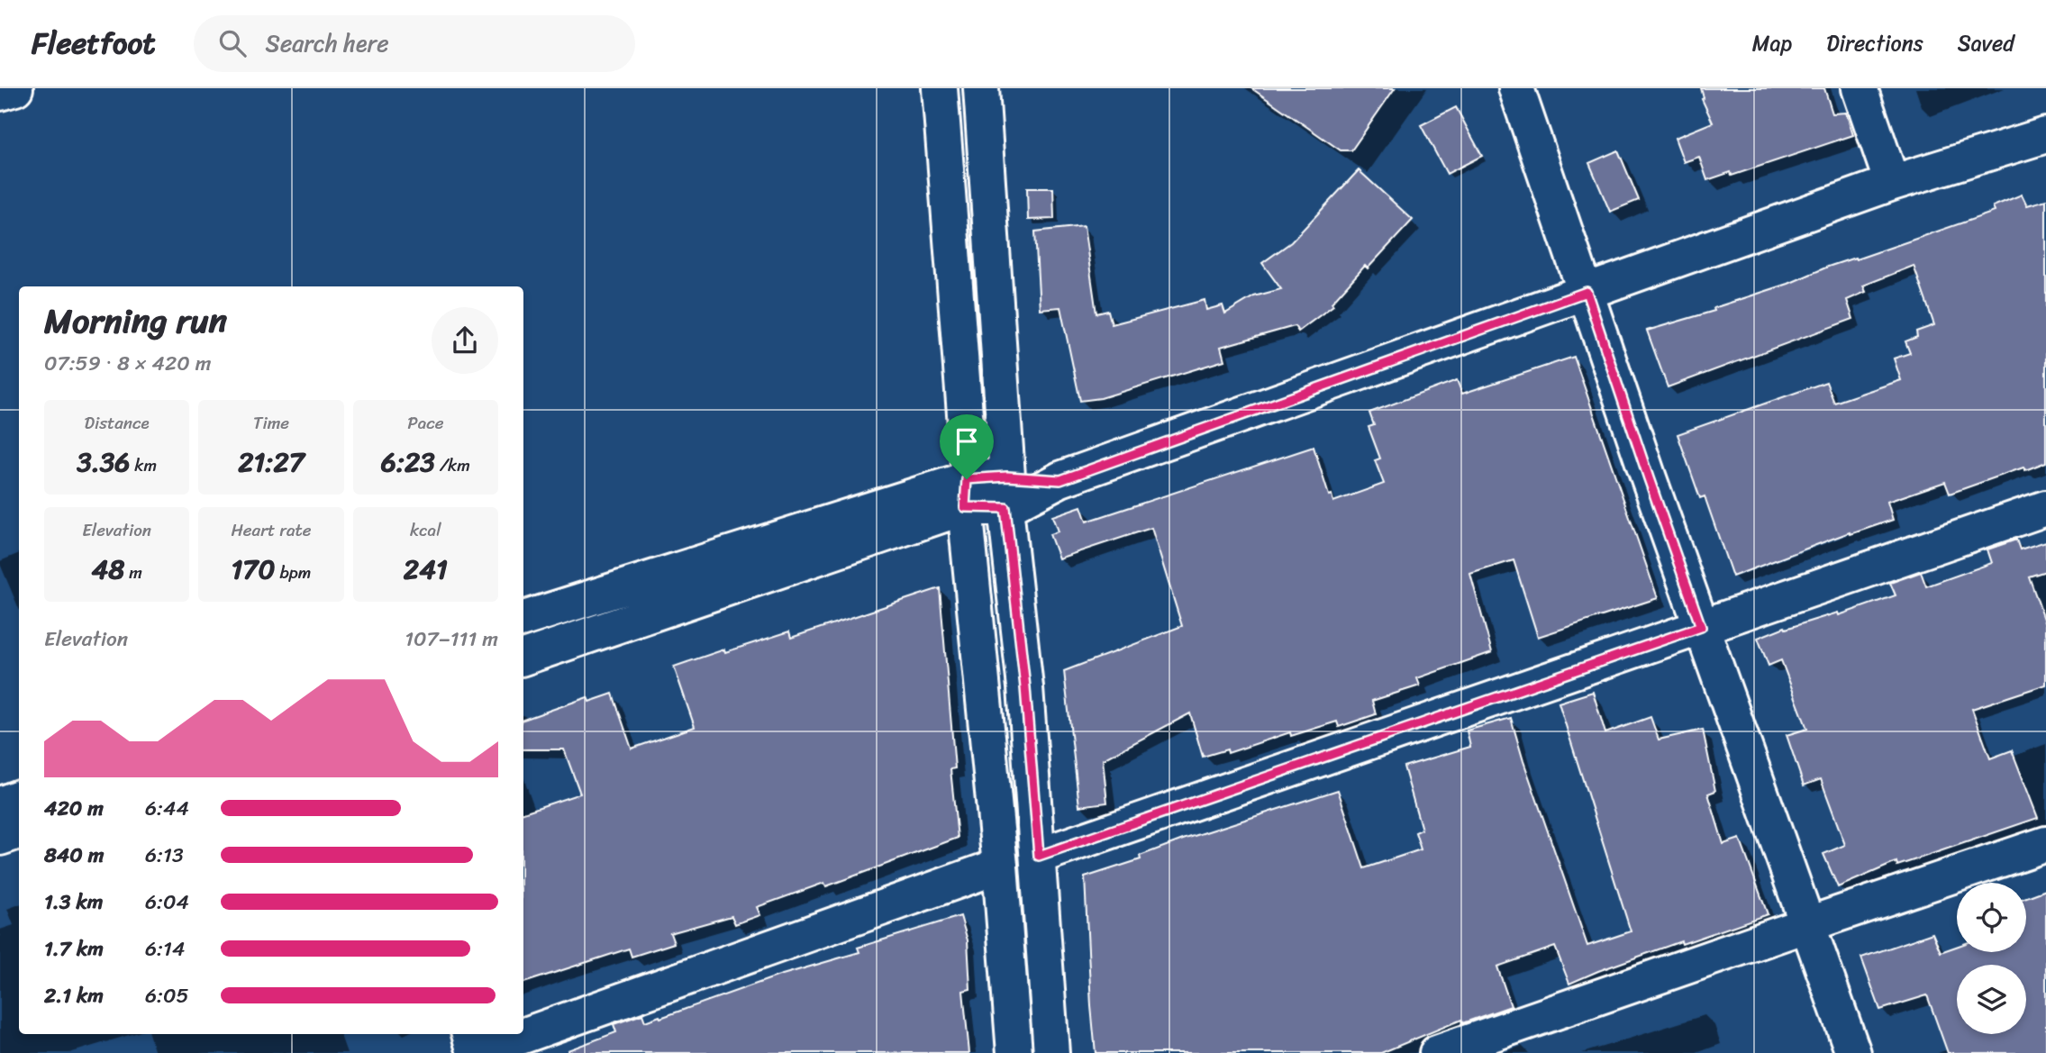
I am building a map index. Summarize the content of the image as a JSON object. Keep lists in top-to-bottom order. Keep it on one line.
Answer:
{"page":{"header":"Fleetfoot","search":"Search here","nav":["Map","Directions","Saved"],"heading":["Morning run","07:59 · 8 × 420 m"],"stats":[["Distance","3.36 km"],["Time","21:27"],["Pace","6:23 /km"],["Elevation","48 m"],["Heart rate","170 bpm"],["kcal","241"]],"chart":["Elevation","107–111 m"],"list":[{"name":"420 m","note":"6:44"},{"name":"840 m","note":"6:13"},{"name":"1.3 km","note":"6:04"},{"name":"1.7 km","note":"6:14"},{"name":"2.1 km","note":"6:05"}]}}
